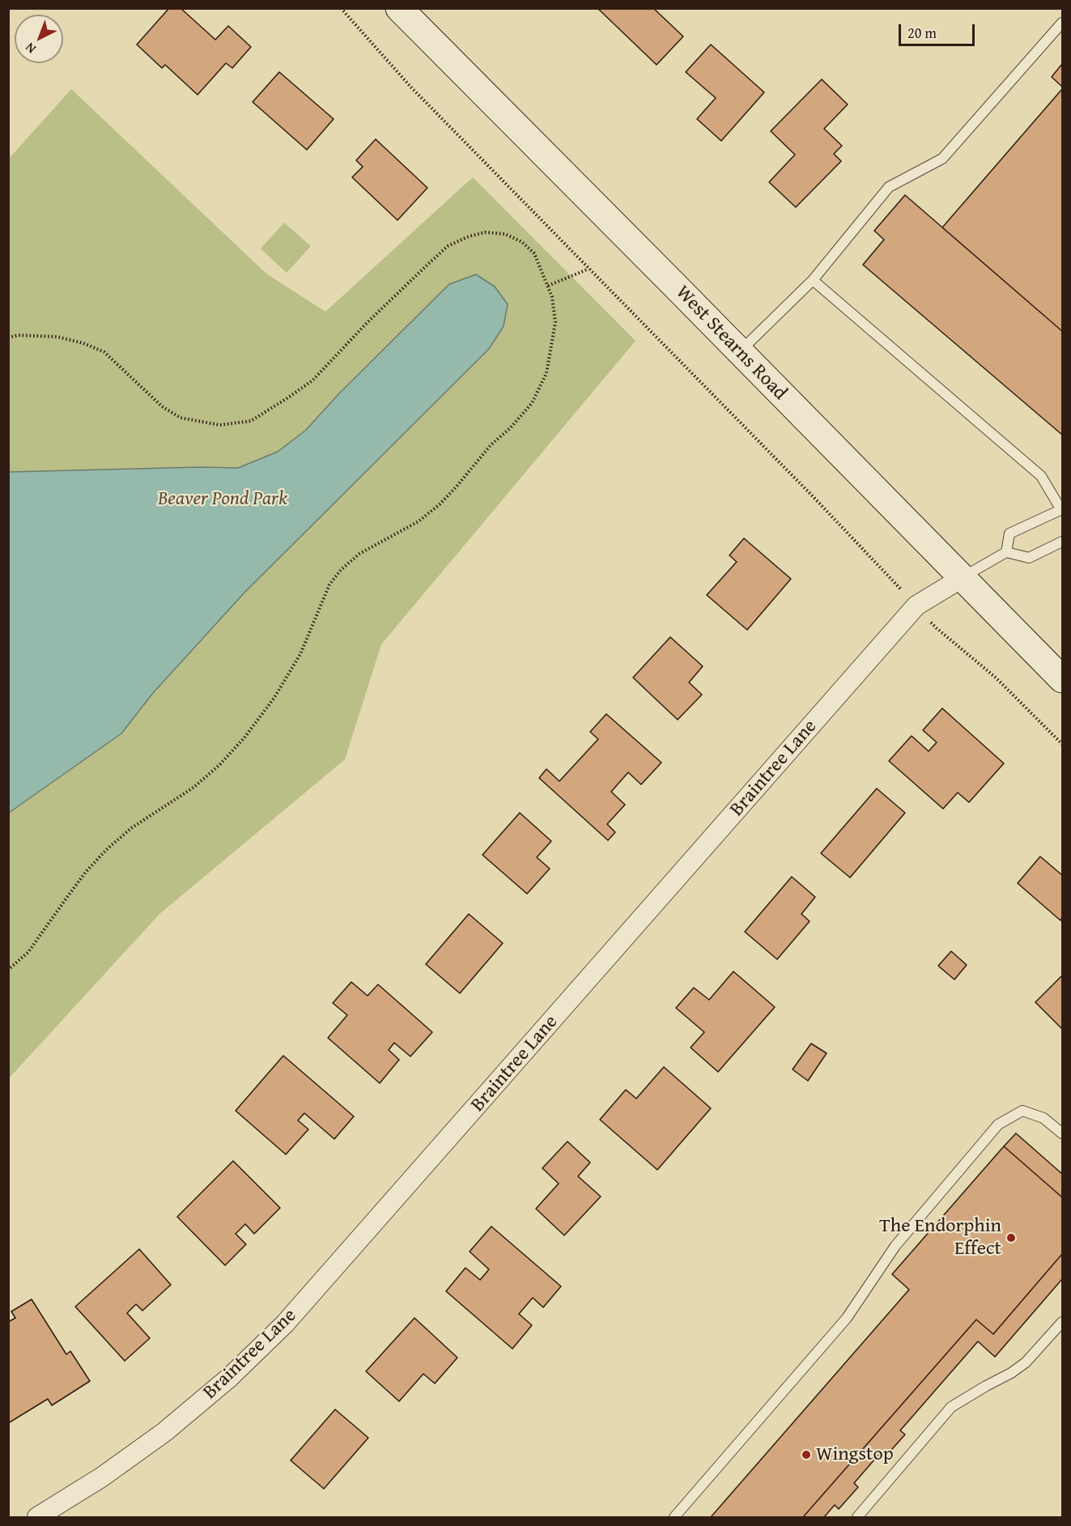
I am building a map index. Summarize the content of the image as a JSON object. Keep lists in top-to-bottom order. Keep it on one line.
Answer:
{"streets":{"main road":["West Stearns Road"],"street":["Braintree Lane"]},"crossings":[["West Stearns Road","Braintree Lane"]],"parks":["Beaver Pond Park"],"places":["The Endorphin Effect","Wingstop"],"scale_bar":"20 m","north":"bottom left"}
